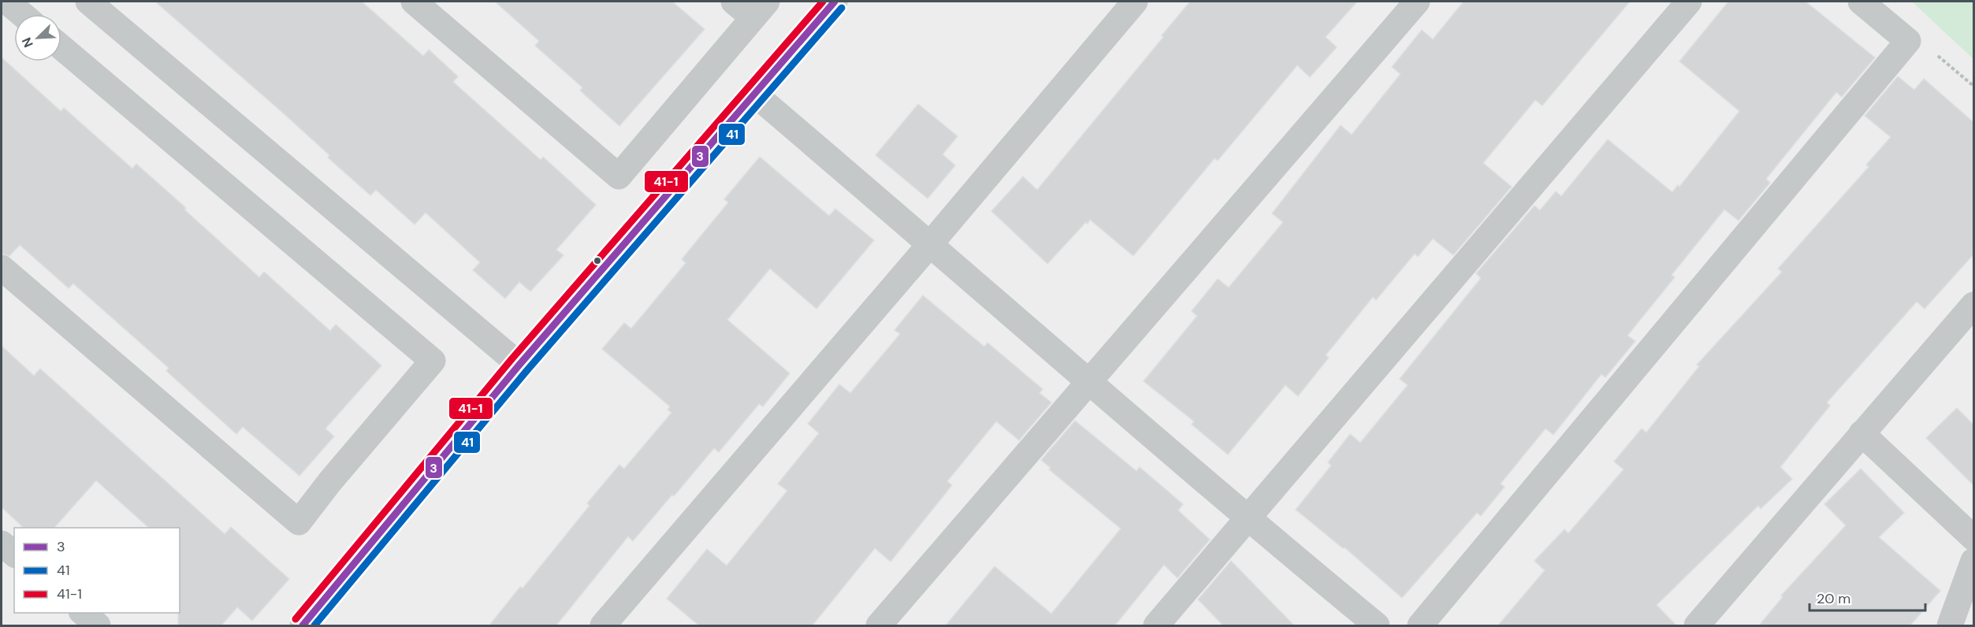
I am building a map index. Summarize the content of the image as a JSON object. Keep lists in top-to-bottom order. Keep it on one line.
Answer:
{"lines":["transit line 3","transit line 41-1","transit line 41"],"legend":["3","41","41-1"],"scale_bar":"20 m","north":"bottom left"}
